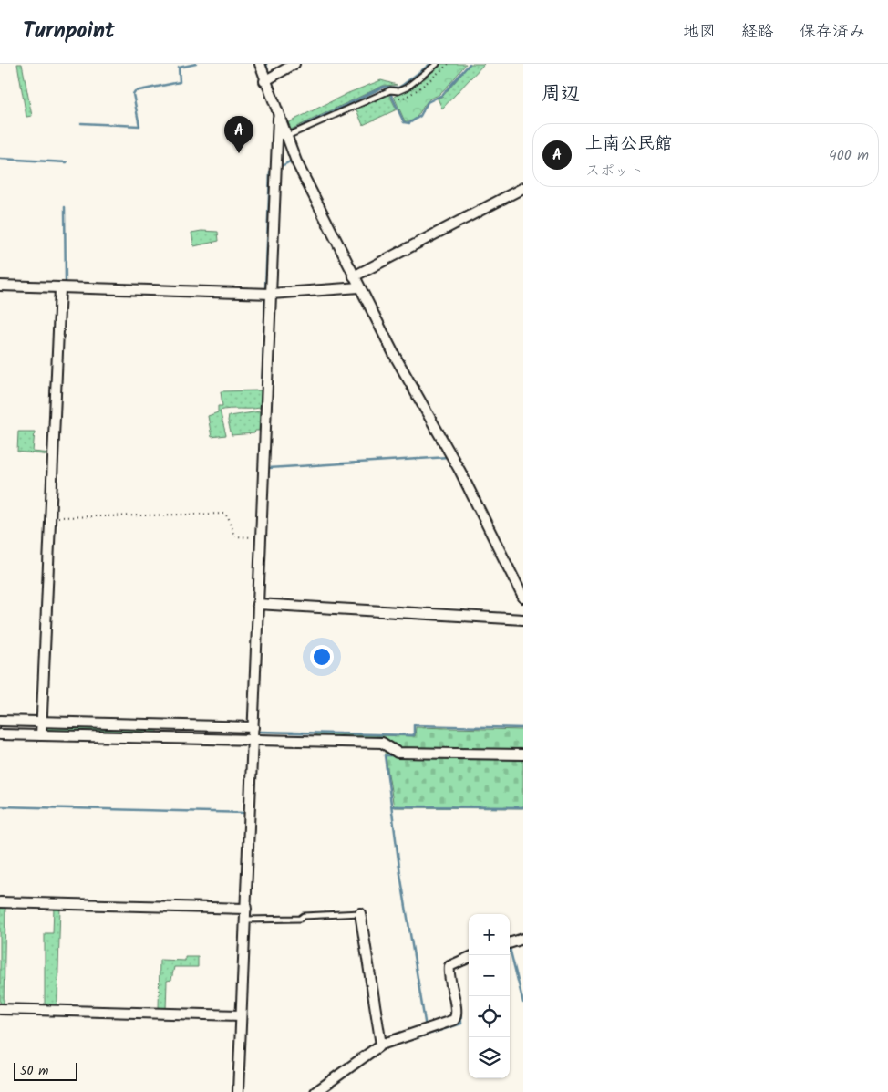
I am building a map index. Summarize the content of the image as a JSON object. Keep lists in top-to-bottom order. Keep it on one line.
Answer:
{"scale_bar":"50 m","page":{"header":"Turnpoint","nav":["地図","経路","保存済み"],"heading":"周辺","pins":"A","list":[{"mark":"A","name":"上南公民館","note":"スポット","value":"400 m"}],"map_buttons":["+","−"],"scale":"50 m"}}
